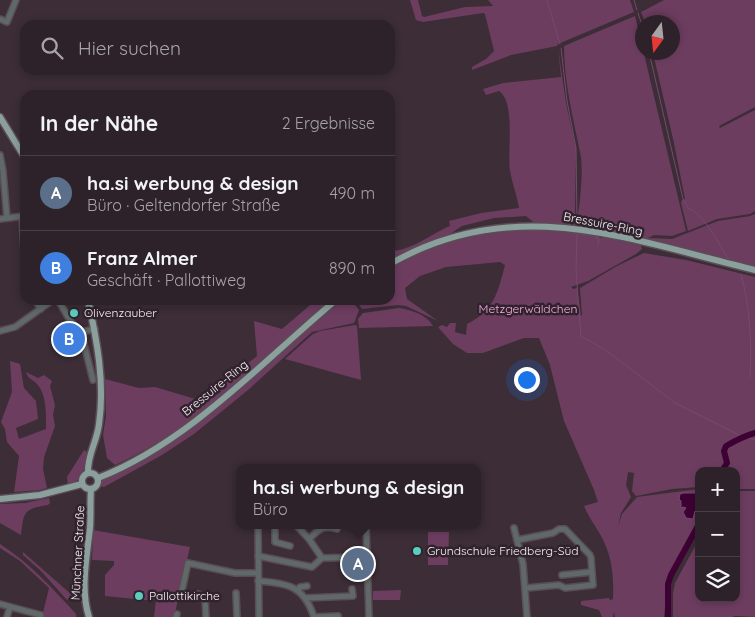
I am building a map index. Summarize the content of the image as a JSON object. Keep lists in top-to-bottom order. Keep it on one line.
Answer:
{"streets":{"main road":["Bressuire-Ring","Münchner Straße"]},"crossings":[["Bressuire-Ring","Münchner Straße"]],"parks":["Metzgerwäldchen"],"places":["Olivenzauber","Grundschule Friedberg-Süd","Pallottikirche"],"north":"bottom","page":{"search":"Hier suchen","heading":["In der Nähe","2 Ergebnisse"],"list":[{"mark":"A","name":"ha.si werbung & design","note":"Büro · Geltendorfer Straße","value":"490 m"},{"mark":"B","name":"Franz Almer","note":"Geschäft · Pallottiweg","value":"890 m"}],"pins":["B","A"],"popup":["ha.si werbung & design","Büro"],"map_buttons":["+","−"]}}
